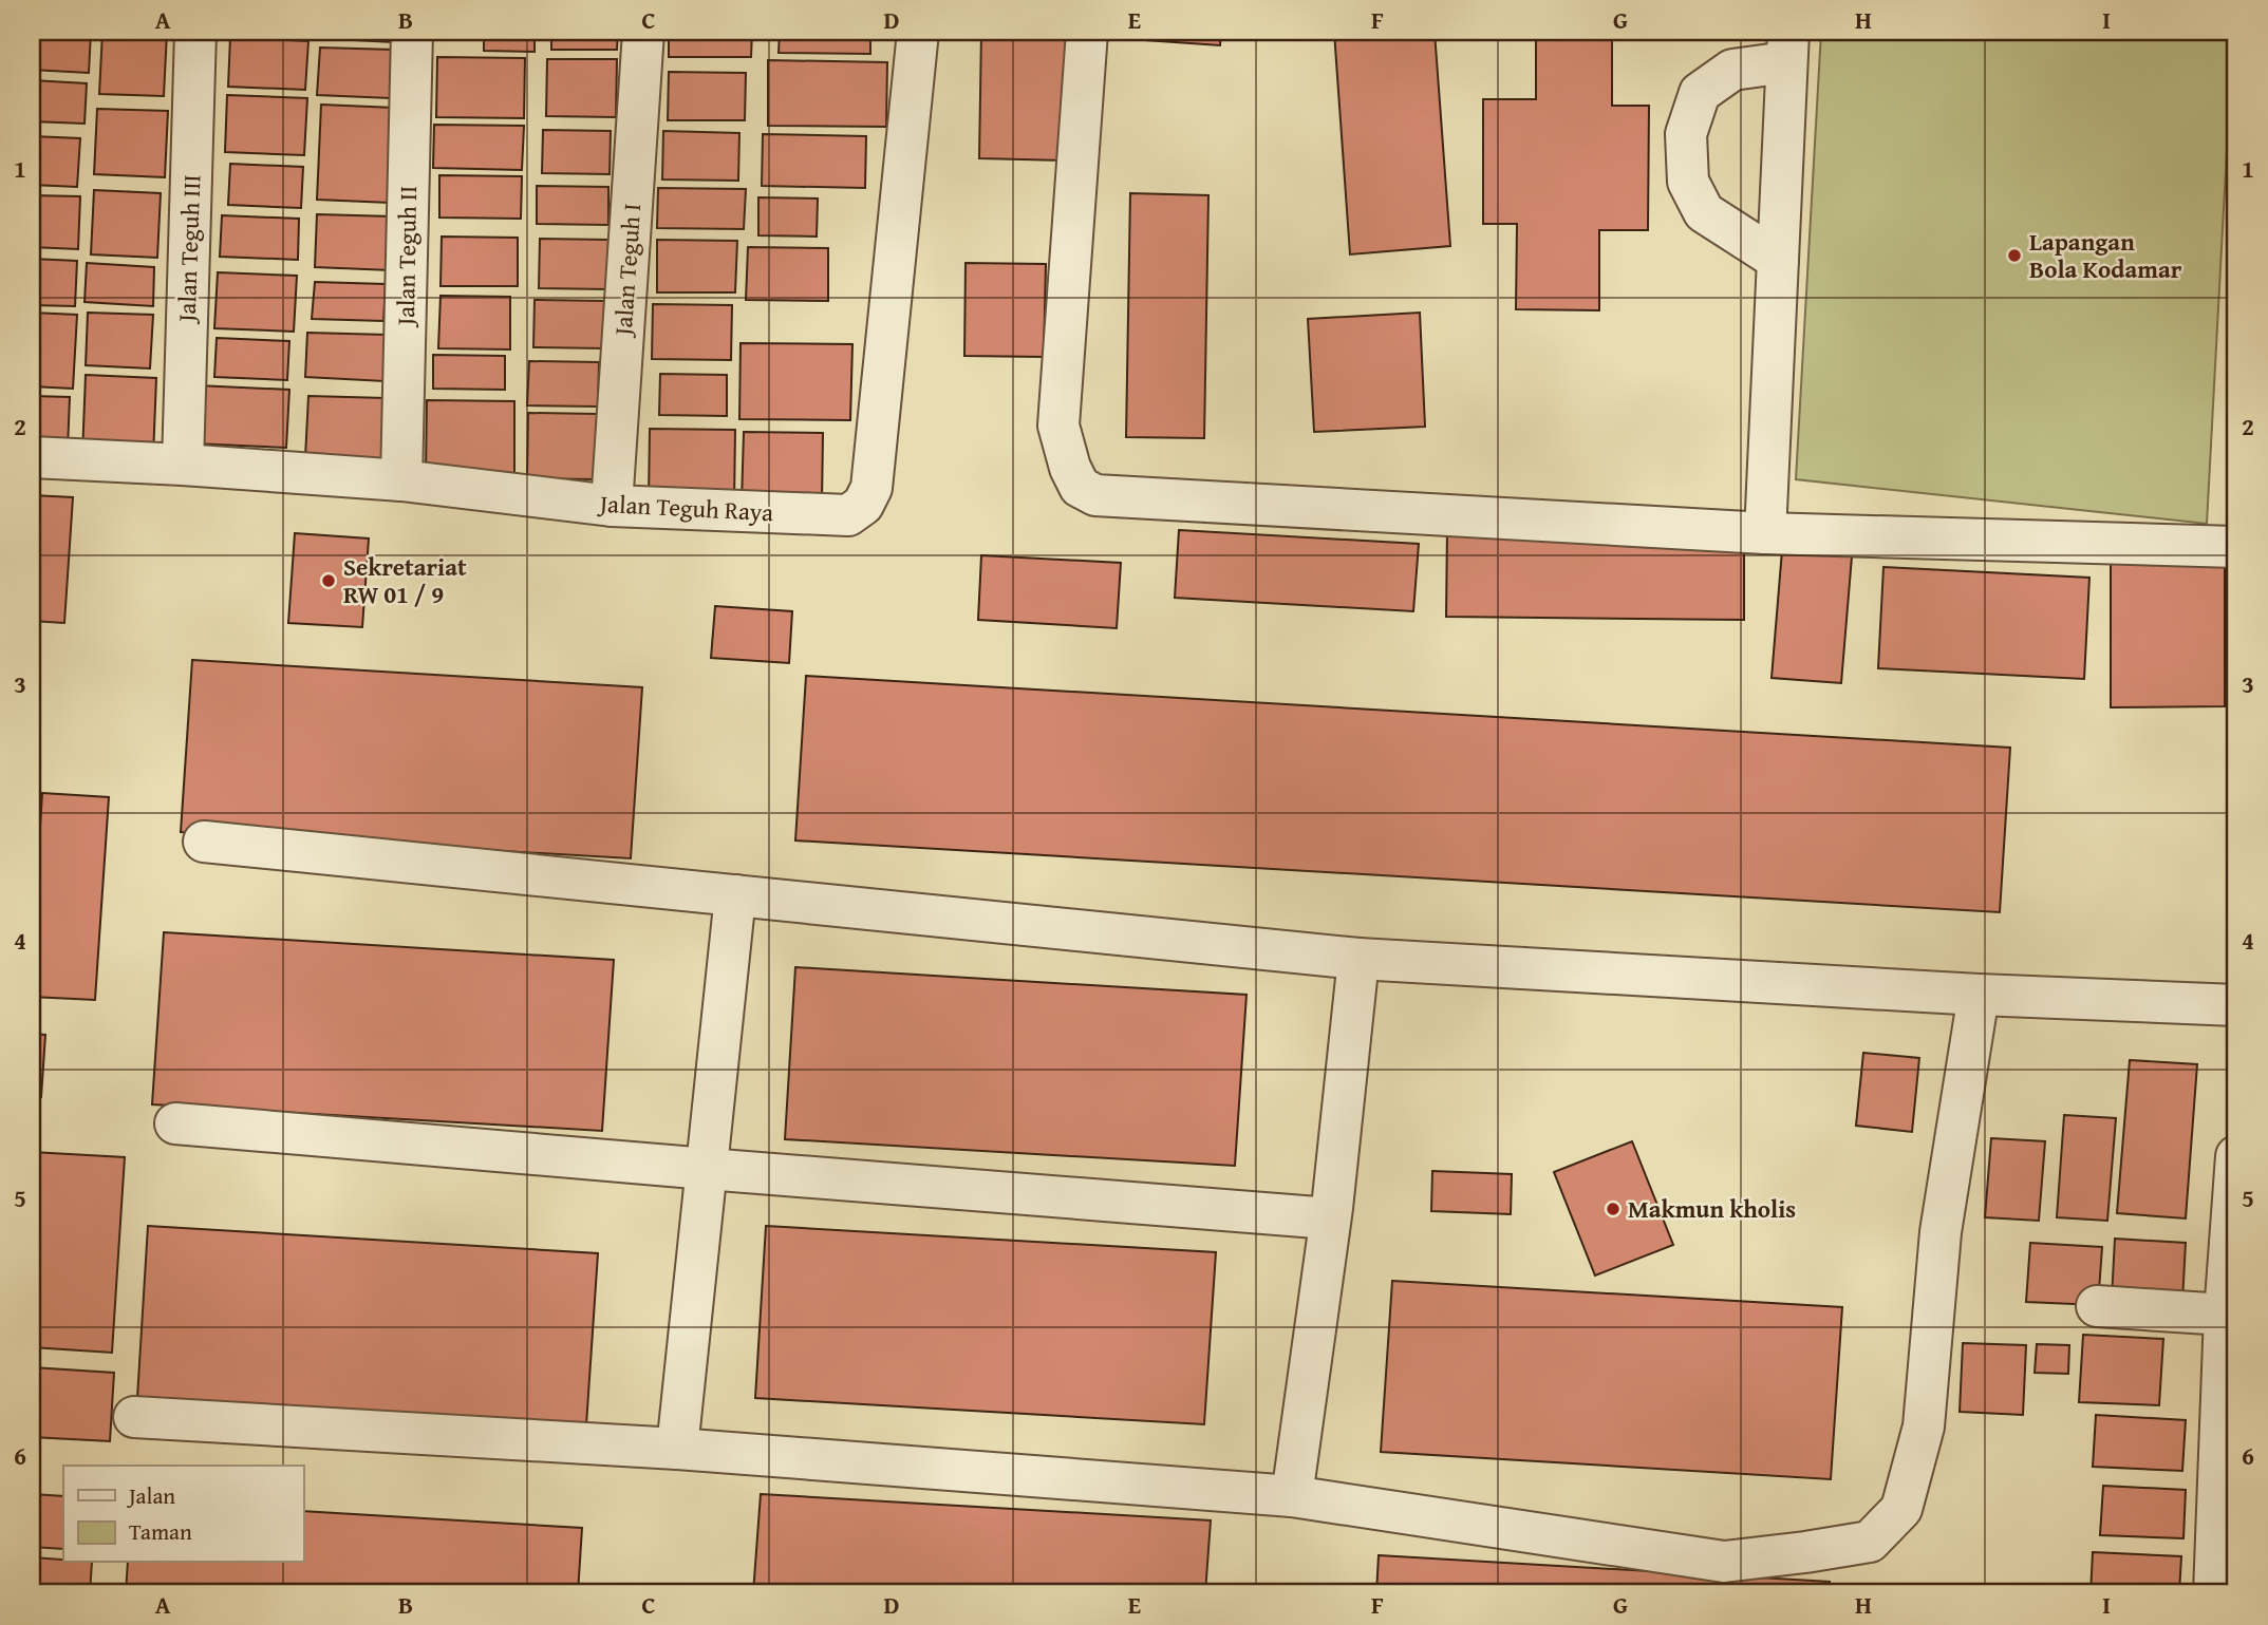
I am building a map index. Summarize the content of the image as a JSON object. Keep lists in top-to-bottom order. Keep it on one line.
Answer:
{"streets":{"street":["Jalan Teguh III","Jalan Teguh II","Jalan Teguh I","Jalan Teguh Raya"]},"crossings":[["Jalan Teguh III","Jalan Teguh Raya"],["Jalan Teguh II","Jalan Teguh Raya"],["Jalan Teguh I","Jalan Teguh Raya"]],"places":["Lapangan Bola Kodamar","Sekretariat RW 01 / 9","Makmun kholis"],"legend":["Jalan","Taman"],"grid":{"columns":["A","B","C","D","E","F","G","H","I"],"rows":["1","2","3","4","5","6"]}}
